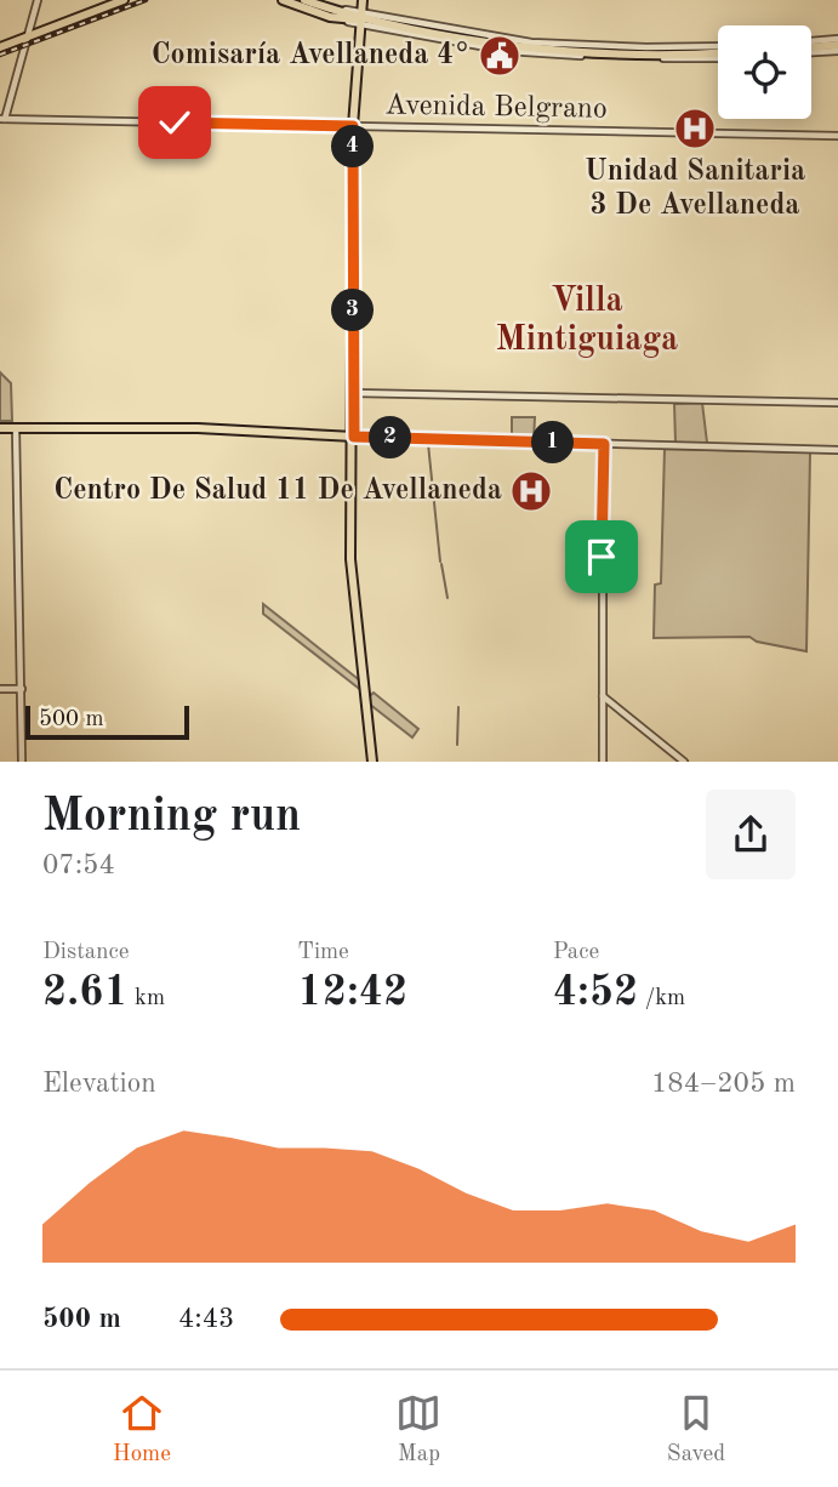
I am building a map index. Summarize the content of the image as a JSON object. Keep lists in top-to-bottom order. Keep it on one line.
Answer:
{"streets":{"street":["Avenida Belgrano"]},"districts":["Villa Mintiguiaga"],"places":{"public building":["Comisaría Avellaneda 4°"],"hospital":["Unidad Sanitaria 3 De Avellaneda","Centro De Salud 11 De Avellaneda"]},"scale_bar":"500 m","page":{"pins":["4","3","2","1"],"scale":"500 m","heading":["Morning run","07:54"],"stats":[["Distance","2.61 km"],["Time","12:42"],["Pace","4:52 /km"]],"chart":["Elevation","184–205 m"],"list":[{"name":"500 m","note":"4:43"}],"tabs":["Home","Map","Saved"]}}
